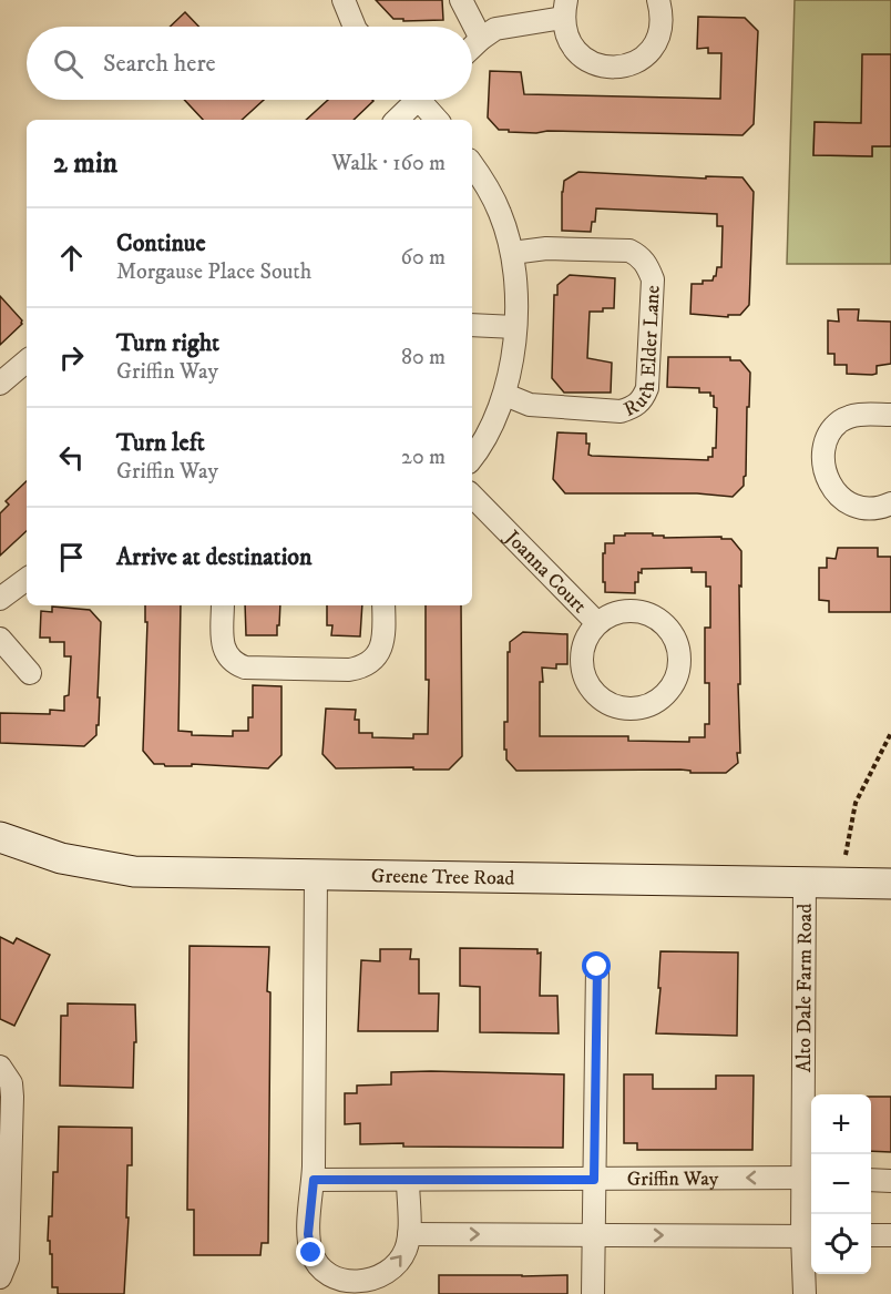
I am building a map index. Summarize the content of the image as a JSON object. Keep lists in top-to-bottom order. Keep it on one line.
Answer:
{"streets":{"street":["Ruth Elder Lane","Joanna Court","Greene Tree Road","Alto Dale Farm Road","Griffin Way"]},"crossings":[["Greene Tree Road","Alto Dale Farm Road"],["Alto Dale Farm Road","Griffin Way"]],"page":{"search":"Search here","heading":["2 min","Walk · 160 m"],"list":[["Continue","Morgause Place South","60 m"],["Turn right","Griffin Way","80 m"],["Turn left","Griffin Way","20 m"],"Arrive at destination"],"map_buttons":["+","−"]}}
